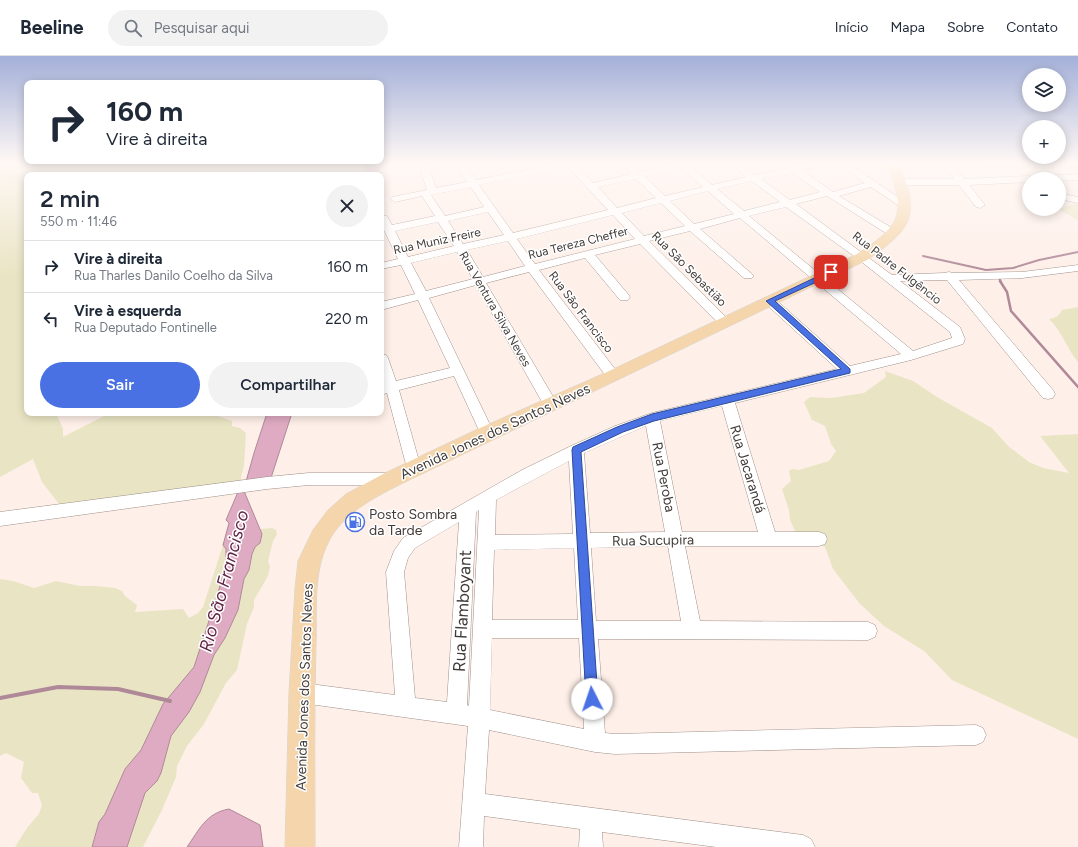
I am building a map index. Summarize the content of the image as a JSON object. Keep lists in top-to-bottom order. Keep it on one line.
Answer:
{"streets":{"main road":["Avenida Jones dos Santos Neves"],"street":["Rua Muniz Freire","Rua Tereza Cheffer","Rua Padre Fulgêncio","Rua São Sebastião","Rua Ventura Silva Neves","Rua São Francisco","Rua Jacarandá","Rua Peroba","Rua Sucupira","Rua Flamboyant"]},"crossings":[["Rua Muniz Freire","Rua São Sebastião"],["Rua Muniz Freire","Rua Ventura Silva Neves"],["Rua Muniz Freire","Rua São Francisco"],["Rua Tereza Cheffer","Rua Padre Fulgêncio"],["Rua Tereza Cheffer","Rua São Sebastião"],["Rua Tereza Cheffer","Rua Ventura Silva Neves"],["Rua Tereza Cheffer","Rua São Francisco"],["Rua Padre Fulgêncio","Avenida Jones dos Santos Neves"],["Rua São Sebastião","Avenida Jones dos Santos Neves"],["Rua Ventura Silva Neves","Avenida Jones dos Santos Neves"],["Rua São Francisco","Avenida Jones dos Santos Neves"],["Rua Jacarandá","Rua Sucupira"],["Rua Peroba","Rua Sucupira"]],"water":["Rio São Francisco"],"places":{"fuel station":["Posto Sombra da Tarde"]},"page":{"header":"Beeline","search":"Pesquisar aqui","nav":["Início","Mapa","Sobre","Contato"],"map_buttons":["+","−"],"turn":["160 m","Vire à direita"],"heading":["2 min","550 m · 11:46"],"list":[{"name":"Vire à direita","note":"Rua Tharles Danilo Coelho da Silva","value":"160 m"},{"name":"Vire à esquerda","note":"Rua Deputado Fontinelle","value":"220 m"}],"buttons":["Sair","Compartilhar"]}}
